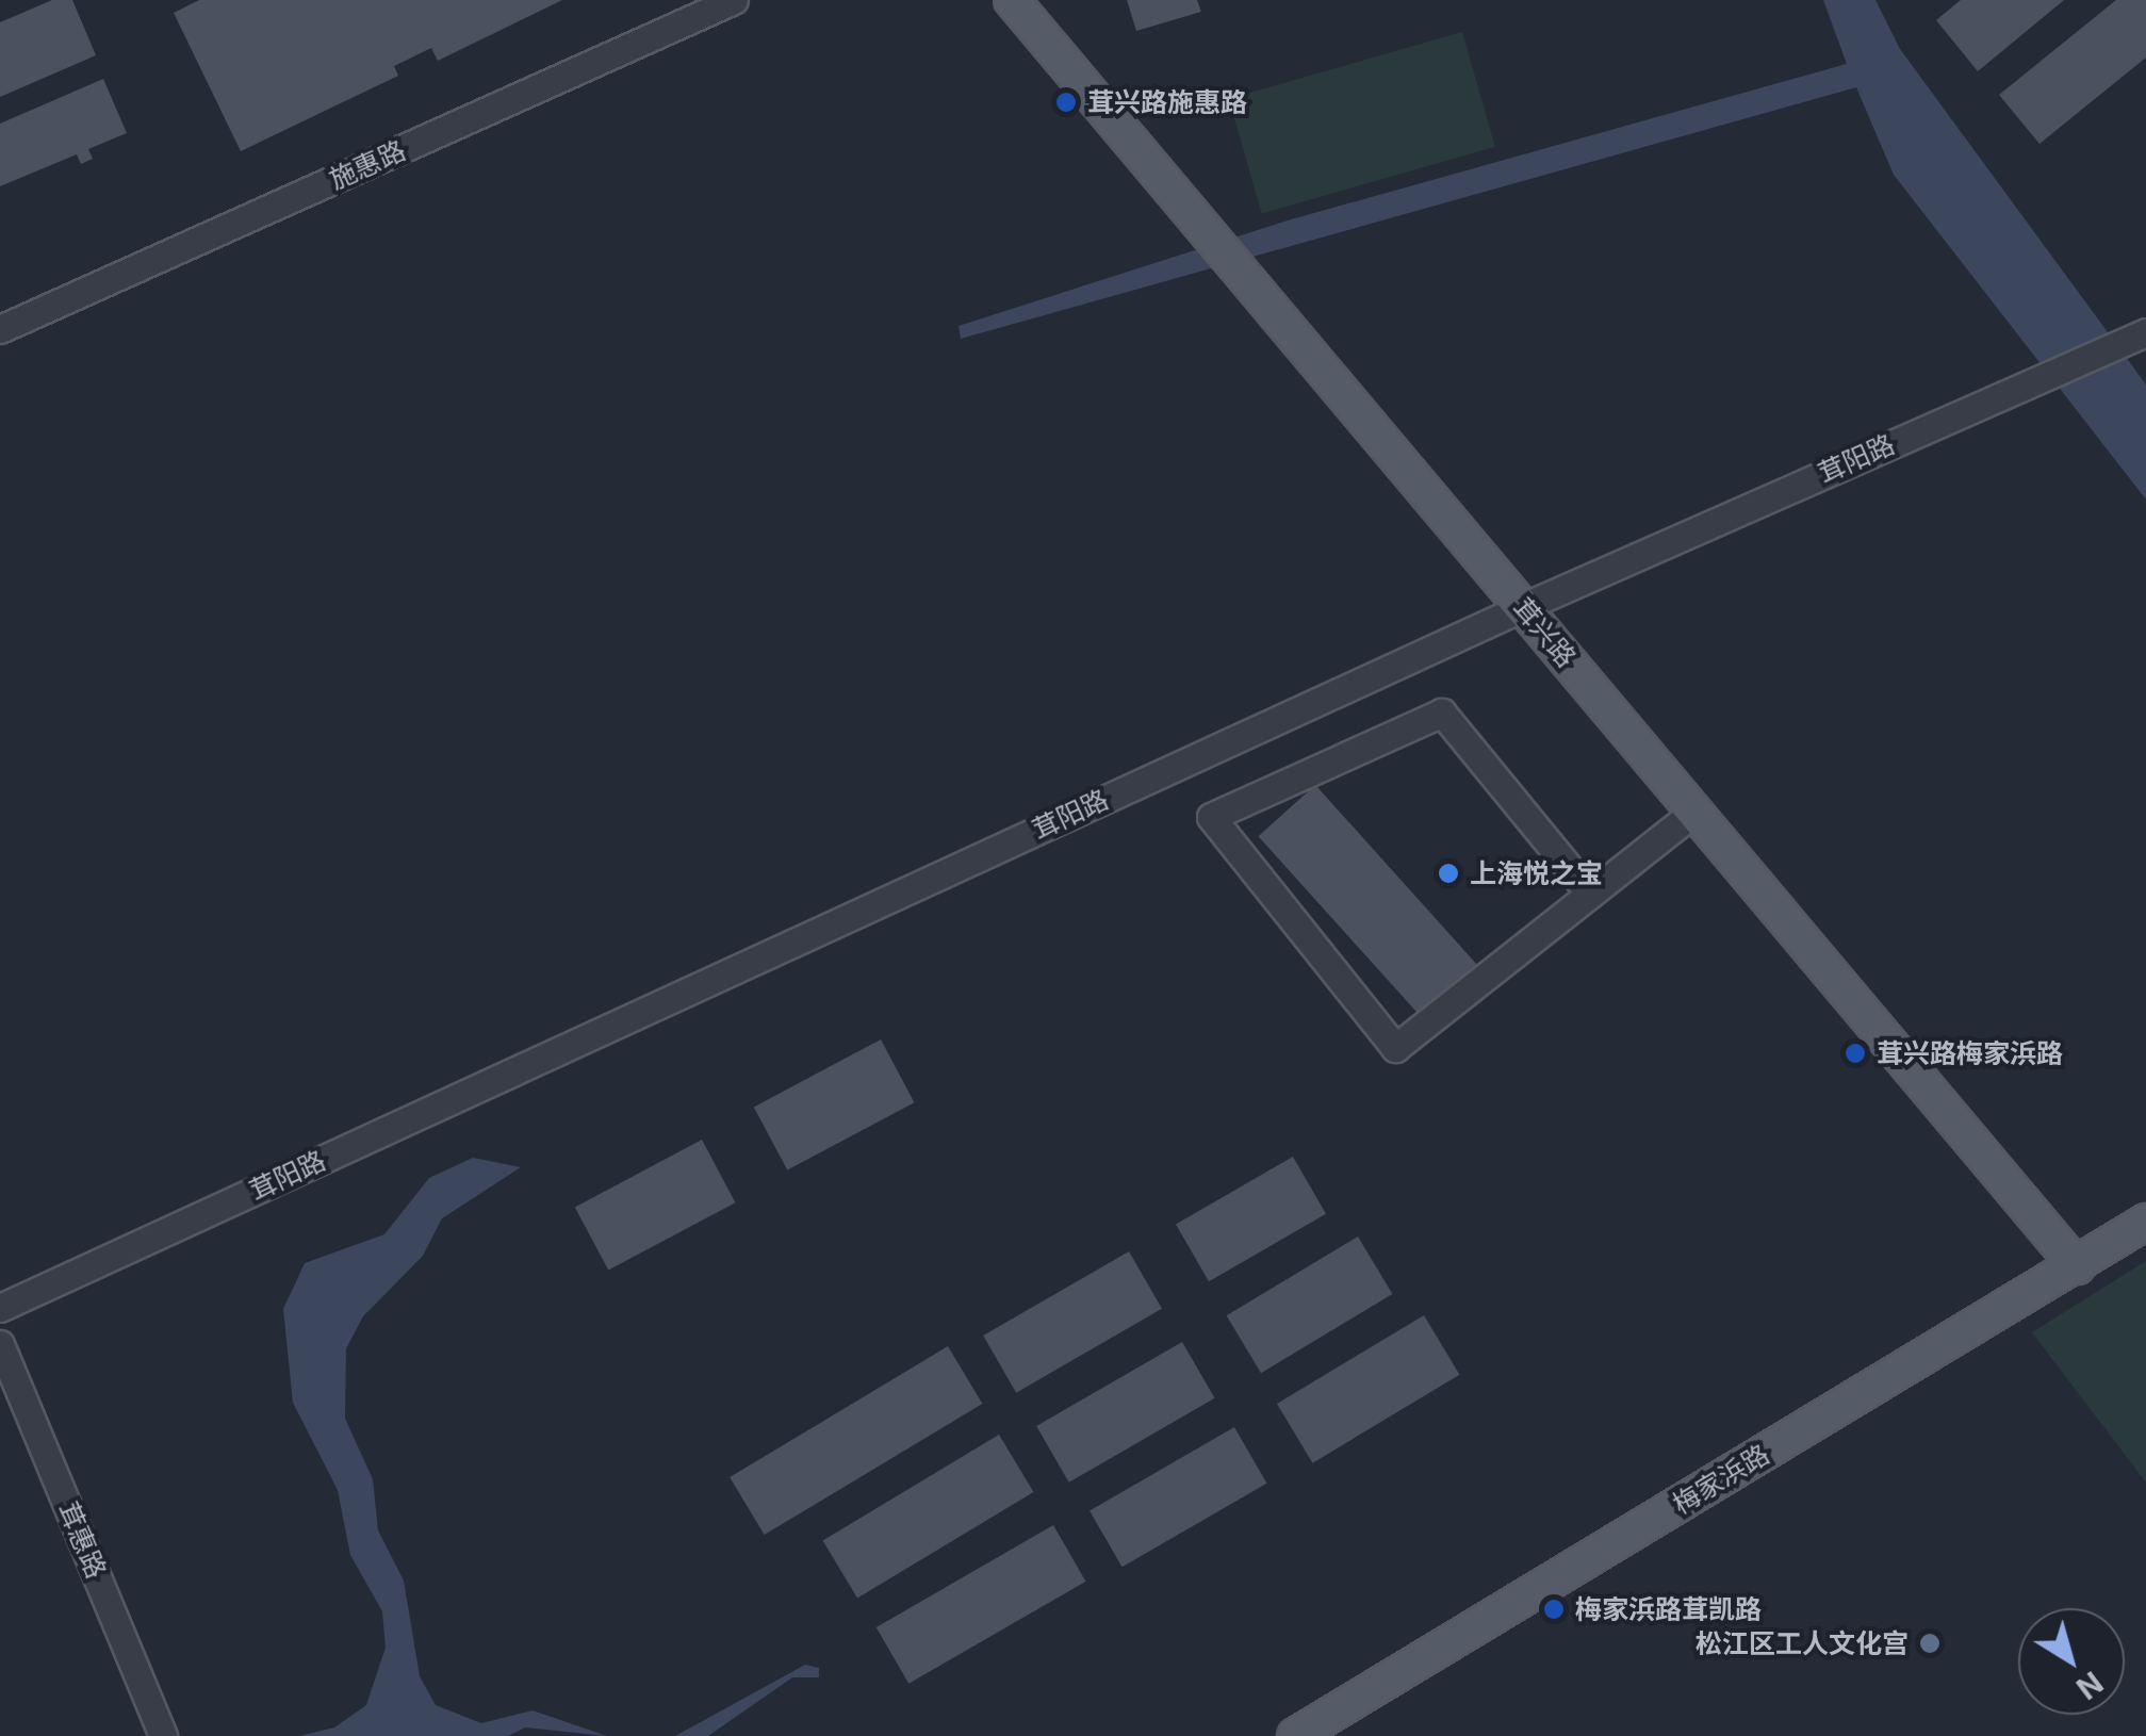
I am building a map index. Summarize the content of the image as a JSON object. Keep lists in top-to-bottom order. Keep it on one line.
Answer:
{"streets":{"main road":["茸兴路","梅家浜路"],"street":["施惠路","茸阳路","茸惠路"]},"crossings":[["茸阳路","茸兴路"],["茸兴路","梅家浜路"]],"places":["茸兴路施惠路","上海悦之宝","茸兴路梅家浜路","梅家浜路茸凯路","松江区工人文化宫"],"north":"bottom right"}
